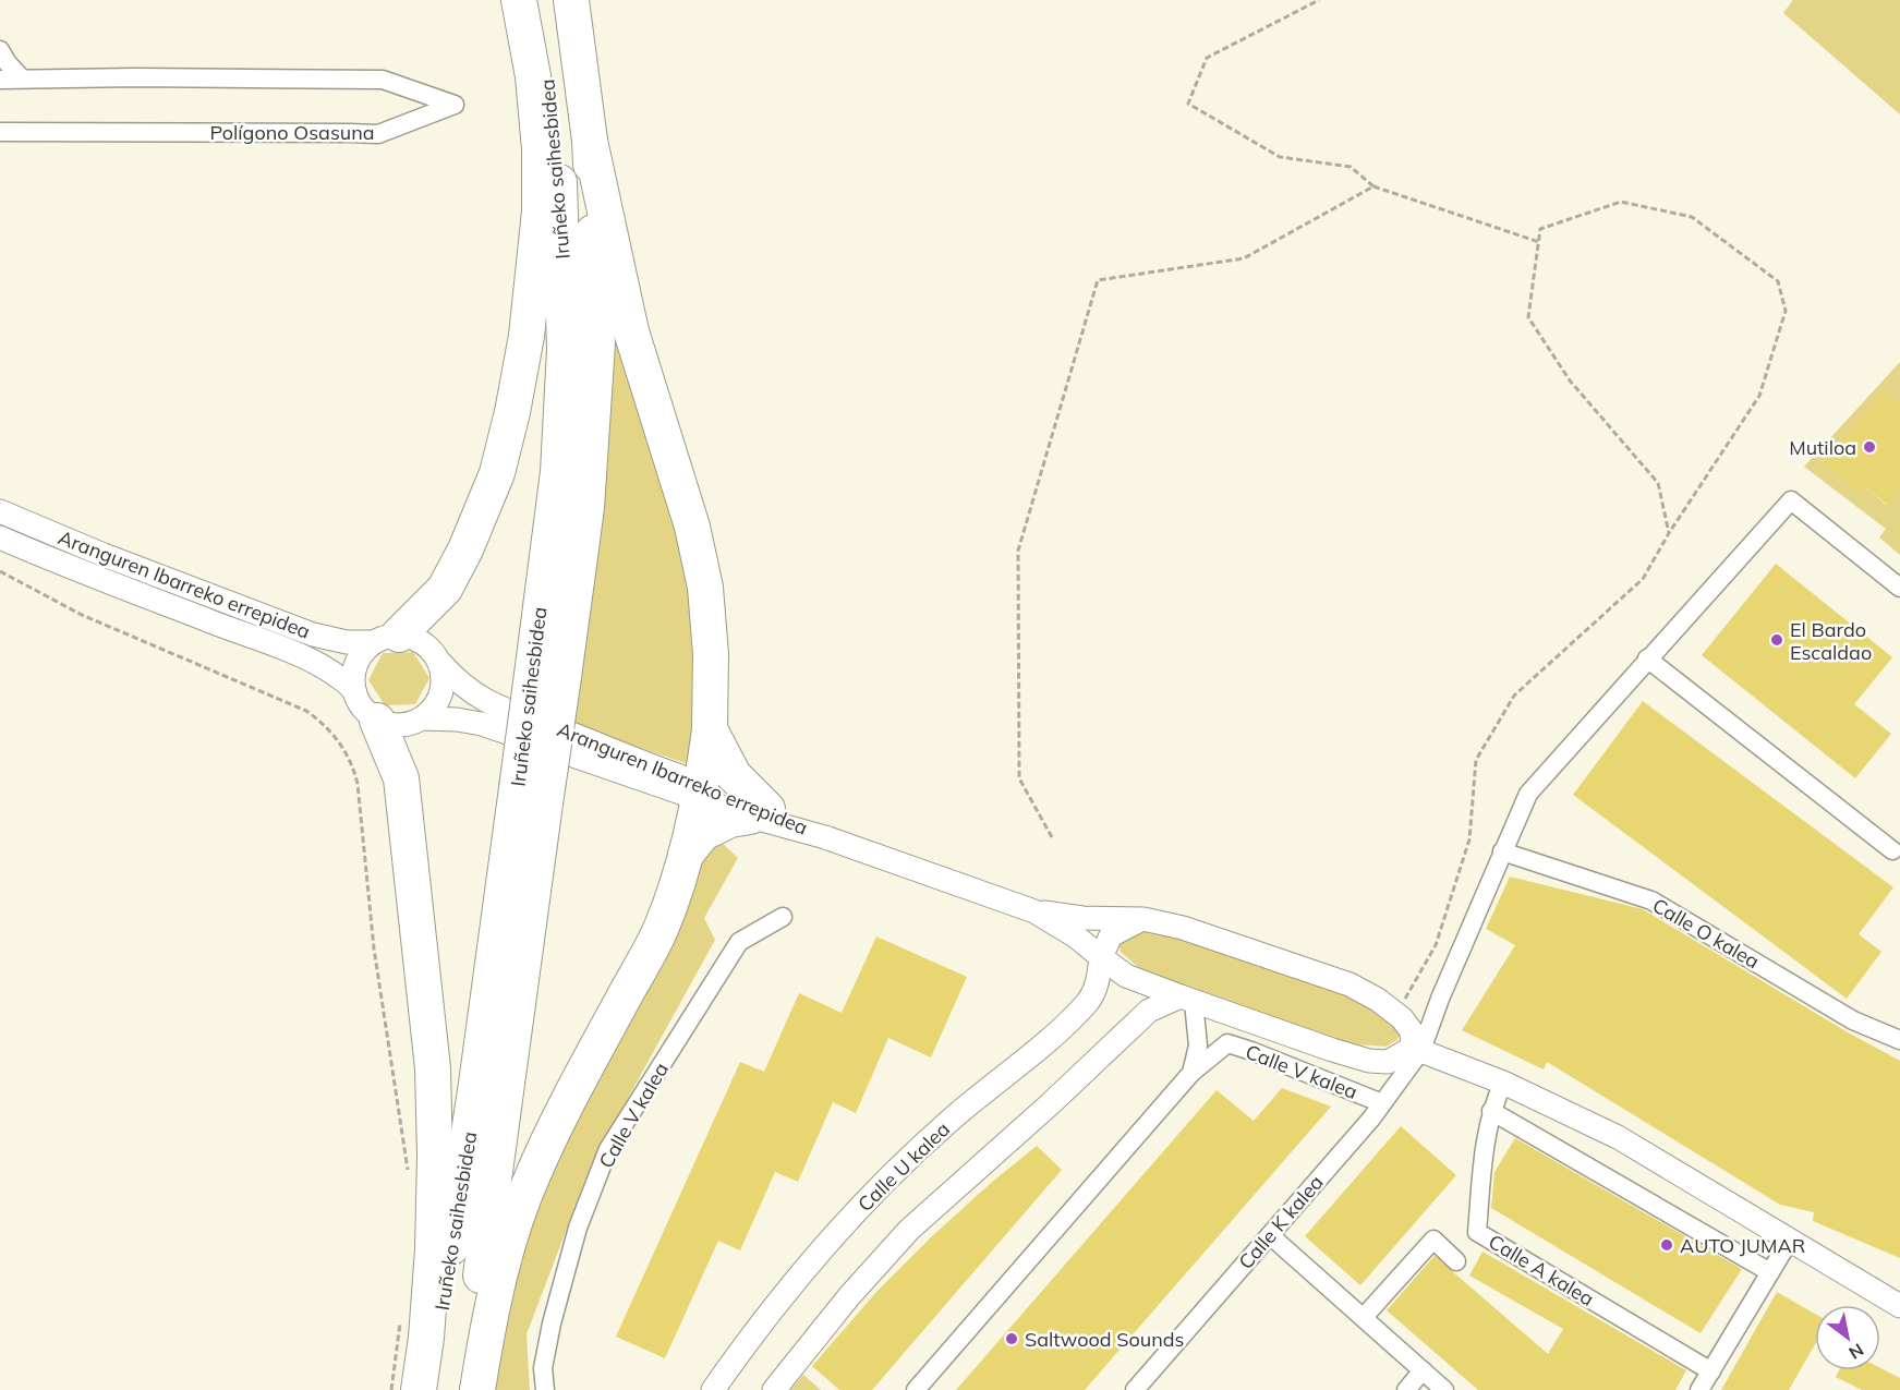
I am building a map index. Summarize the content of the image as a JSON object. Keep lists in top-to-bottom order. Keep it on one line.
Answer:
{"streets":{"highway":["Iruñeko saihesbidea"],"street":["Polígono Osasuna","Aranguren Ibarreko errepidea","Calle O kalea","Calle V kalea","Calle U kalea","Calle K kalea","Calle A kalea"]},"crossings":[["Aranguren Ibarreko errepidea","Calle U kalea"],["Aranguren Ibarreko errepidea","Calle K kalea"],["Calle V kalea","Calle K kalea"]],"places":["Mutiloa","El Bardo Escaldao","AUTO JUMAR","Saltwood Sounds"],"north":"bottom right"}
